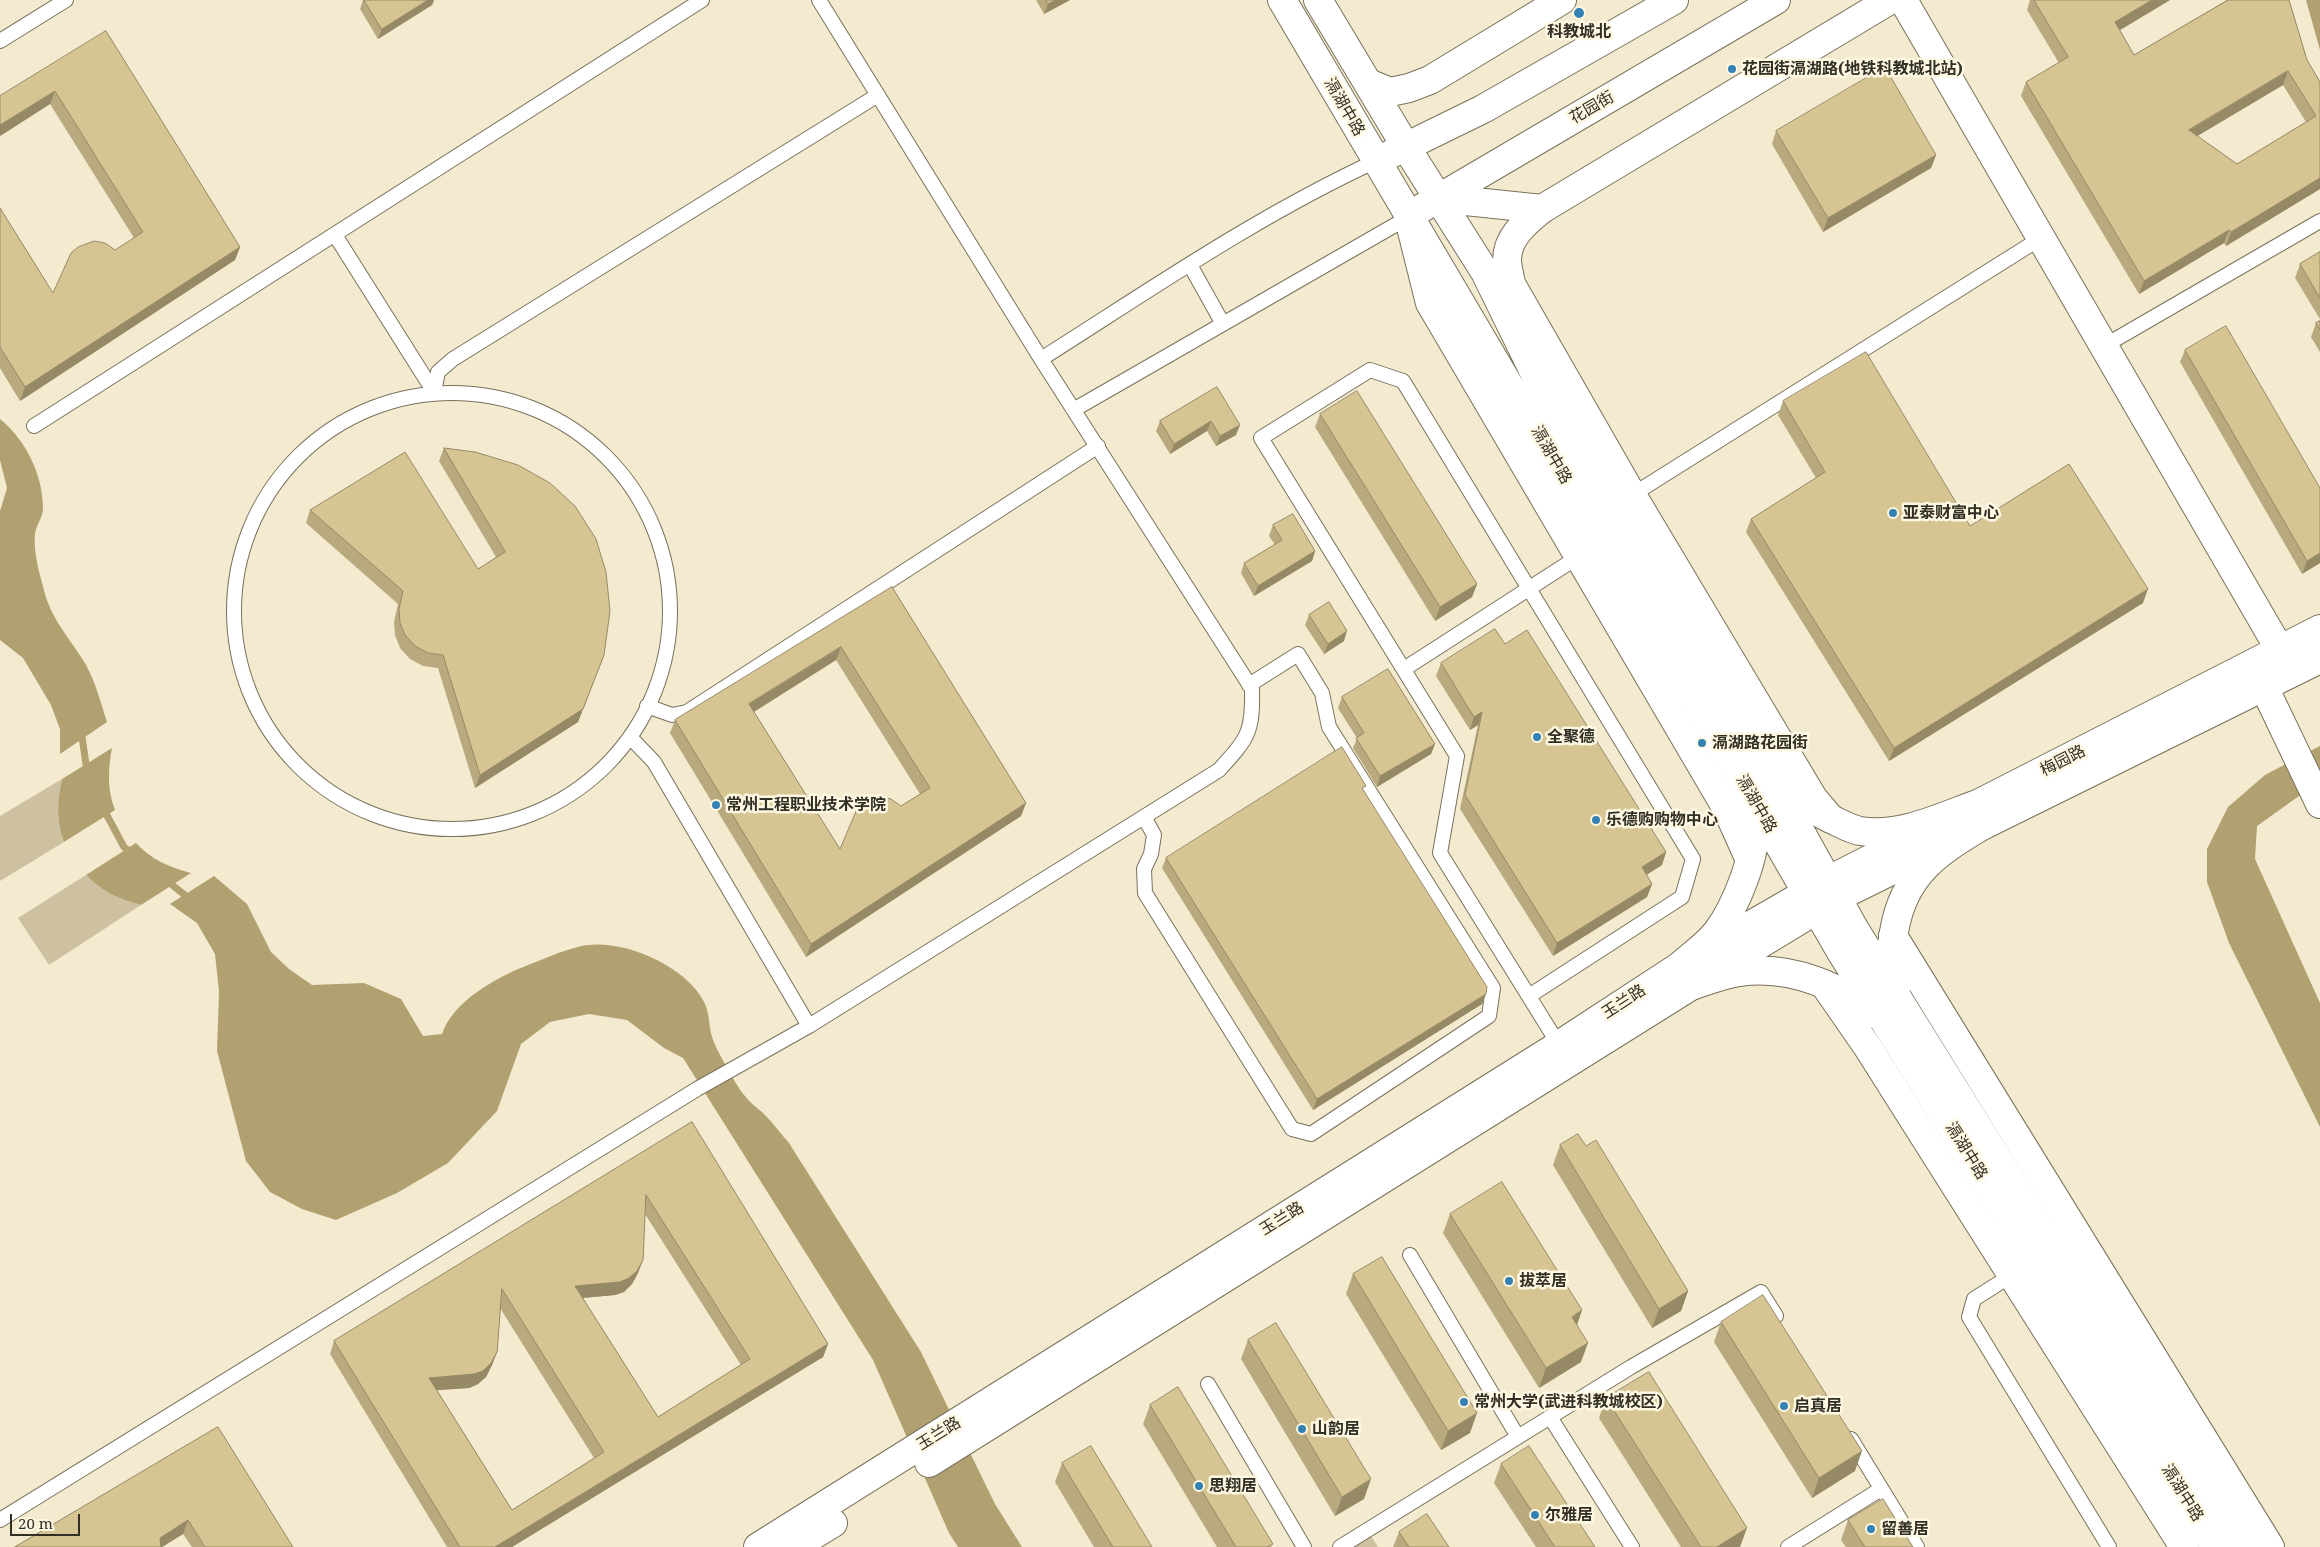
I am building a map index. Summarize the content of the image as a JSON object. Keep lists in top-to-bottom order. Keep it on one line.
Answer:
{"streets":{"street":["滆湖中路","花园街","梅园路","玉兰路"]},"crossings":[["滆湖中路","花园街"],["滆湖中路","梅园路"],["滆湖中路","玉兰路"],["梅园路","玉兰路"]],"places":["科教城北","花园街滆湖路(地铁科教城北站)","亚泰财富中心","全聚德","滆湖路花园街","常州工程职业技术学院","乐德购购物中心","拔萃居","常州大学(武进科教城校区)","启真居","山韵居","思翔居","尔雅居","留善居"],"scale_bar":"20 m"}
